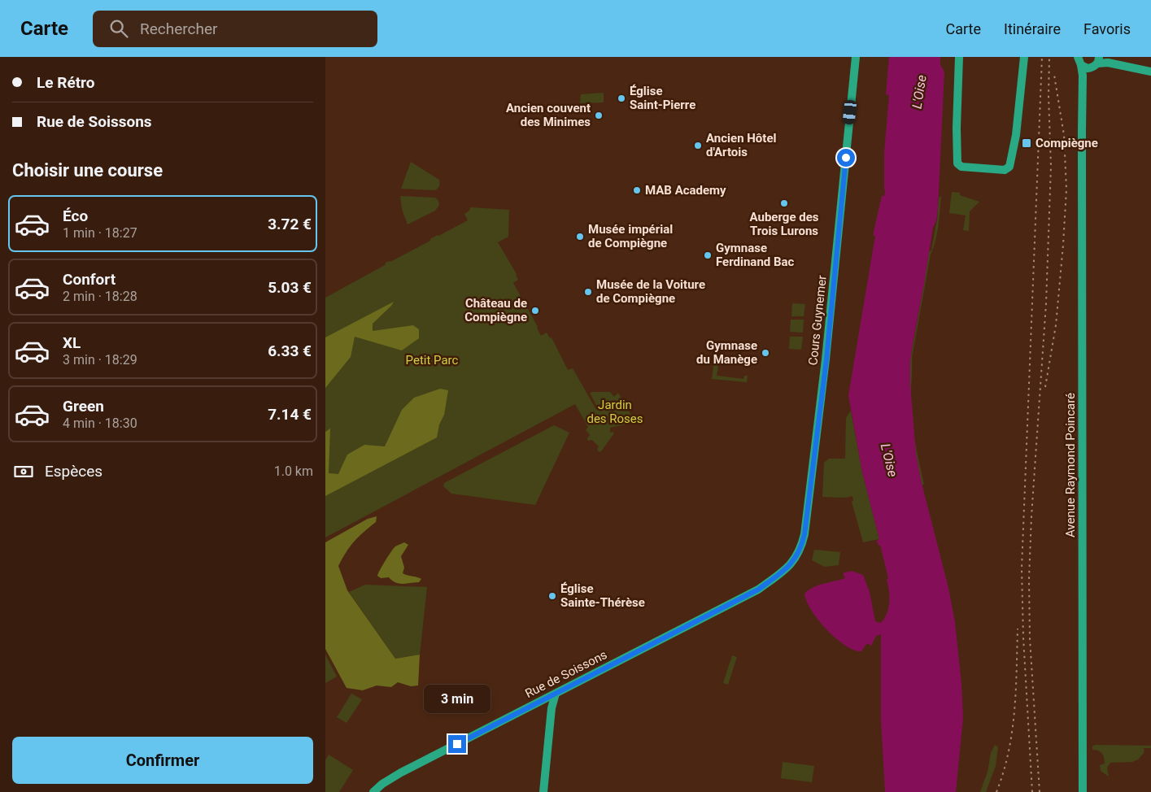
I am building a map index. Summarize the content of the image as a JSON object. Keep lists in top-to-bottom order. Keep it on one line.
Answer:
{"streets":{"main road":["Cours Guynemer","Avenue Raymond Poincaré","Rue de Soissons"]},"crossings":[["Cours Guynemer","Rue de Soissons"]],"water":["L'Oise"],"parks":["Petit Parc","Jardin des Roses"],"places":{"other":["Église Saint-Pierre","Ancien couvent des Minimes","Ancien Hôtel d'Artois","MAB Academy","Auberge des Trois Lurons","Musée impérial de Compiègne","Gymnase Ferdinand Bac","Musée de la Voiture de Compiègne","Château de Compiègne","Gymnase du Manège","Église Sainte-Thérèse"],"transit":["Compiègne"]},"page":{"header":"Carte","search":"Rechercher","nav":["Carte","Itinéraire","Favoris"],"banner":["Le Rétro","Rue de Soissons"],"heading":"Choisir une course","list":[{"name":"Éco","note":"1 min · 18:27","value":"3.72 €"},{"name":"Confort","note":"2 min · 18:28","value":"5.03 €"},{"name":"XL","note":"3 min · 18:29","value":"6.33 €"},{"name":"Green","note":"4 min · 18:30","value":"7.14 €"}],"pay":["Espèces","1.0 km"],"bubble":"3 min","buttons":"Confirmer"}}
